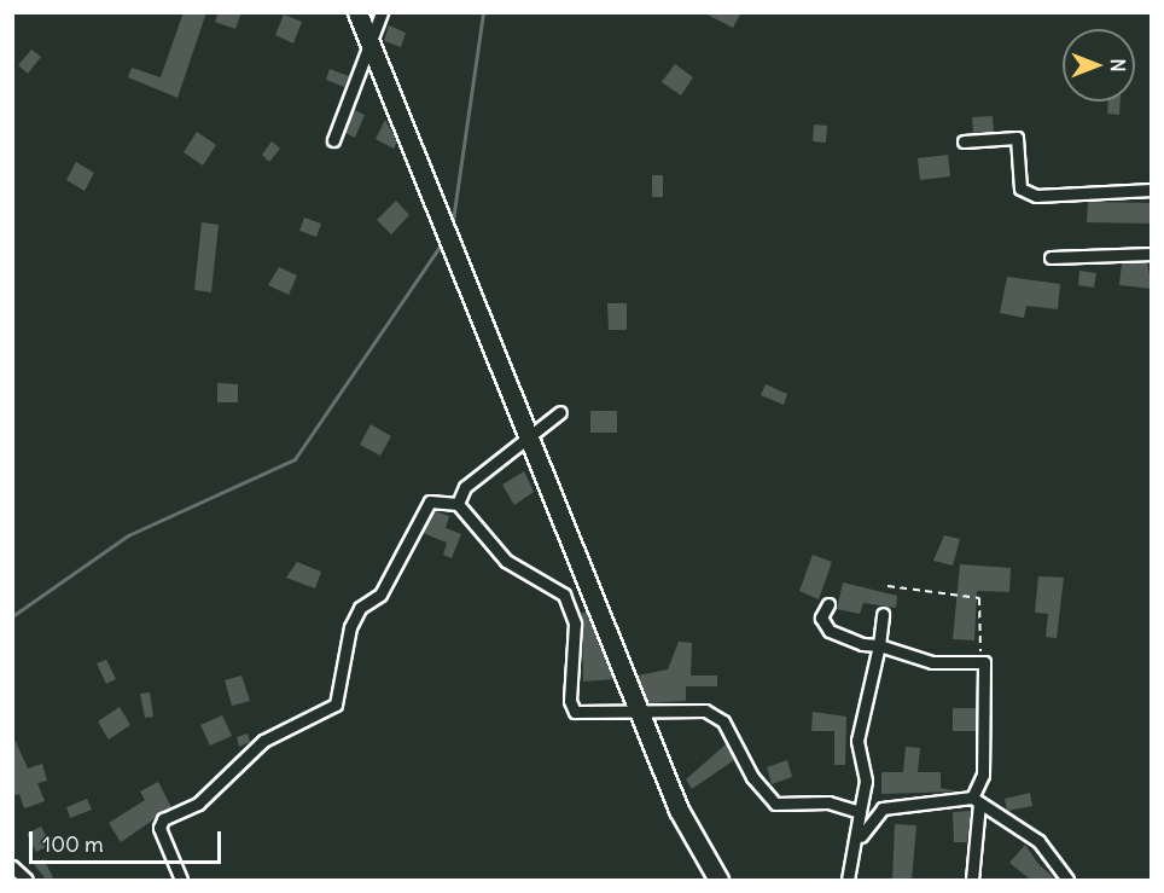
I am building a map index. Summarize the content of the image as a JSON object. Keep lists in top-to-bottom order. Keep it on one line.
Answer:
{"scale_bar":"100 m","north":"right"}
